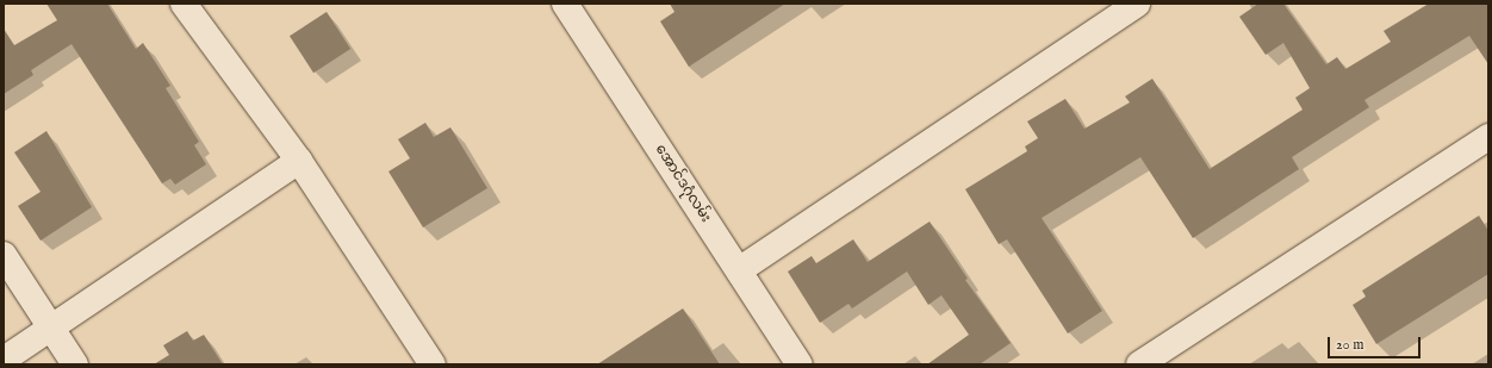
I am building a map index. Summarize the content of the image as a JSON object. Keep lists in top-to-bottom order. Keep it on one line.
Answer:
{"streets":{"street":["အောင်ဒဂုံလမ်း"]},"scale_bar":"20 m"}
